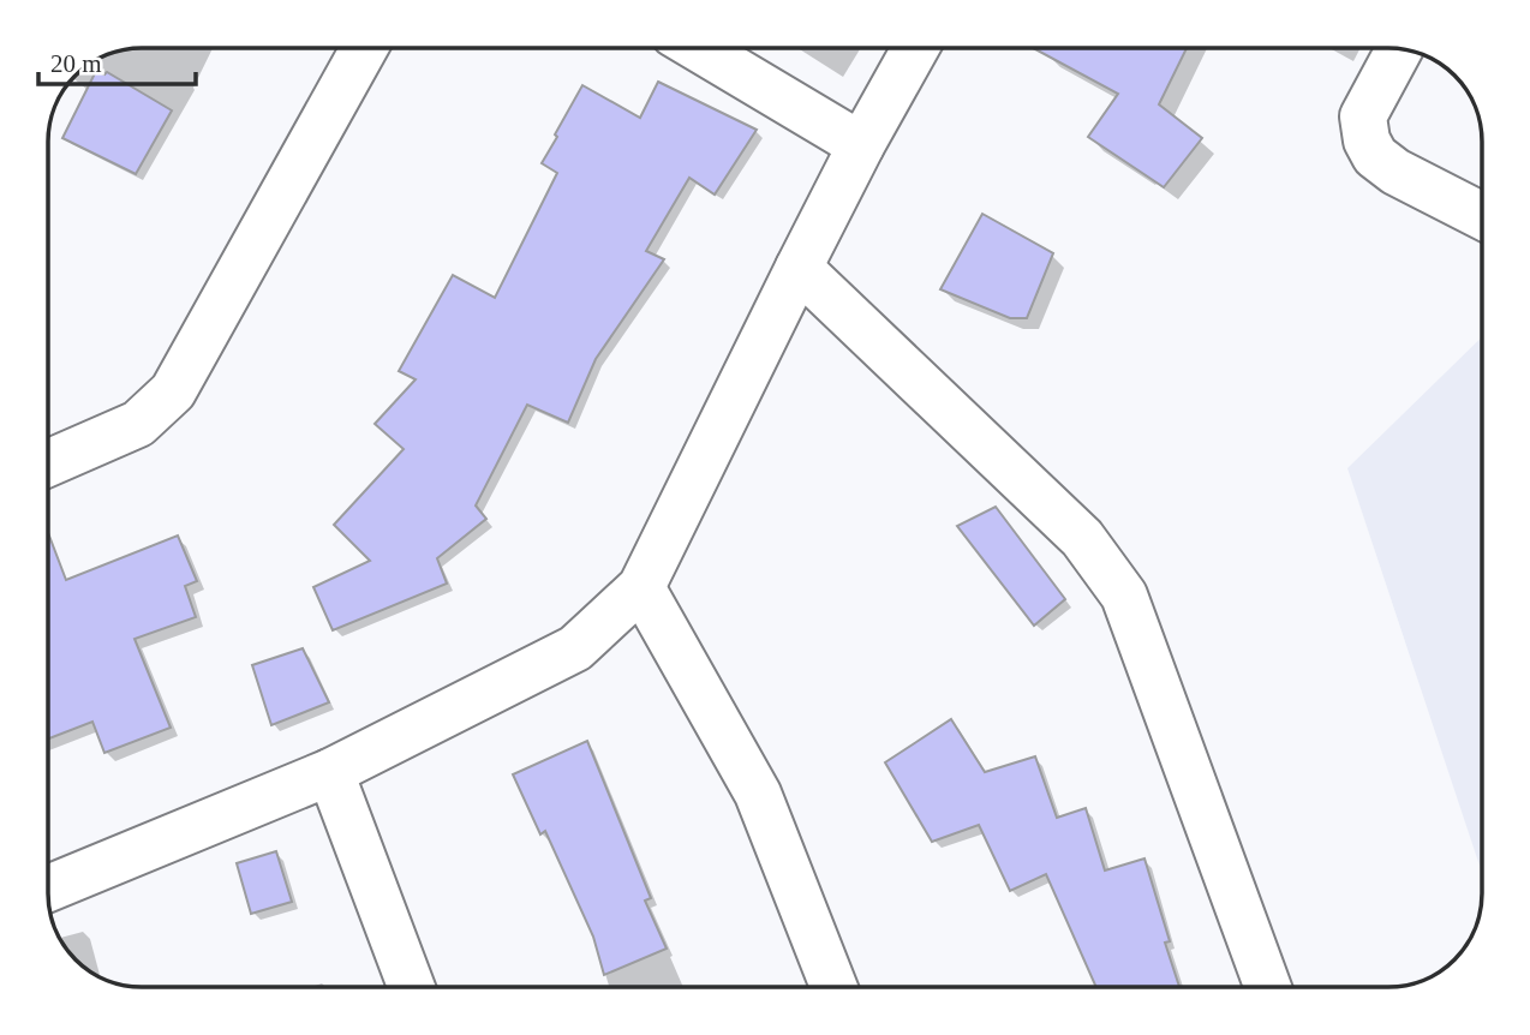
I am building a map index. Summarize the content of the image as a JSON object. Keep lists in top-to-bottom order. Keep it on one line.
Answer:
{"scale_bar":"20 m"}
